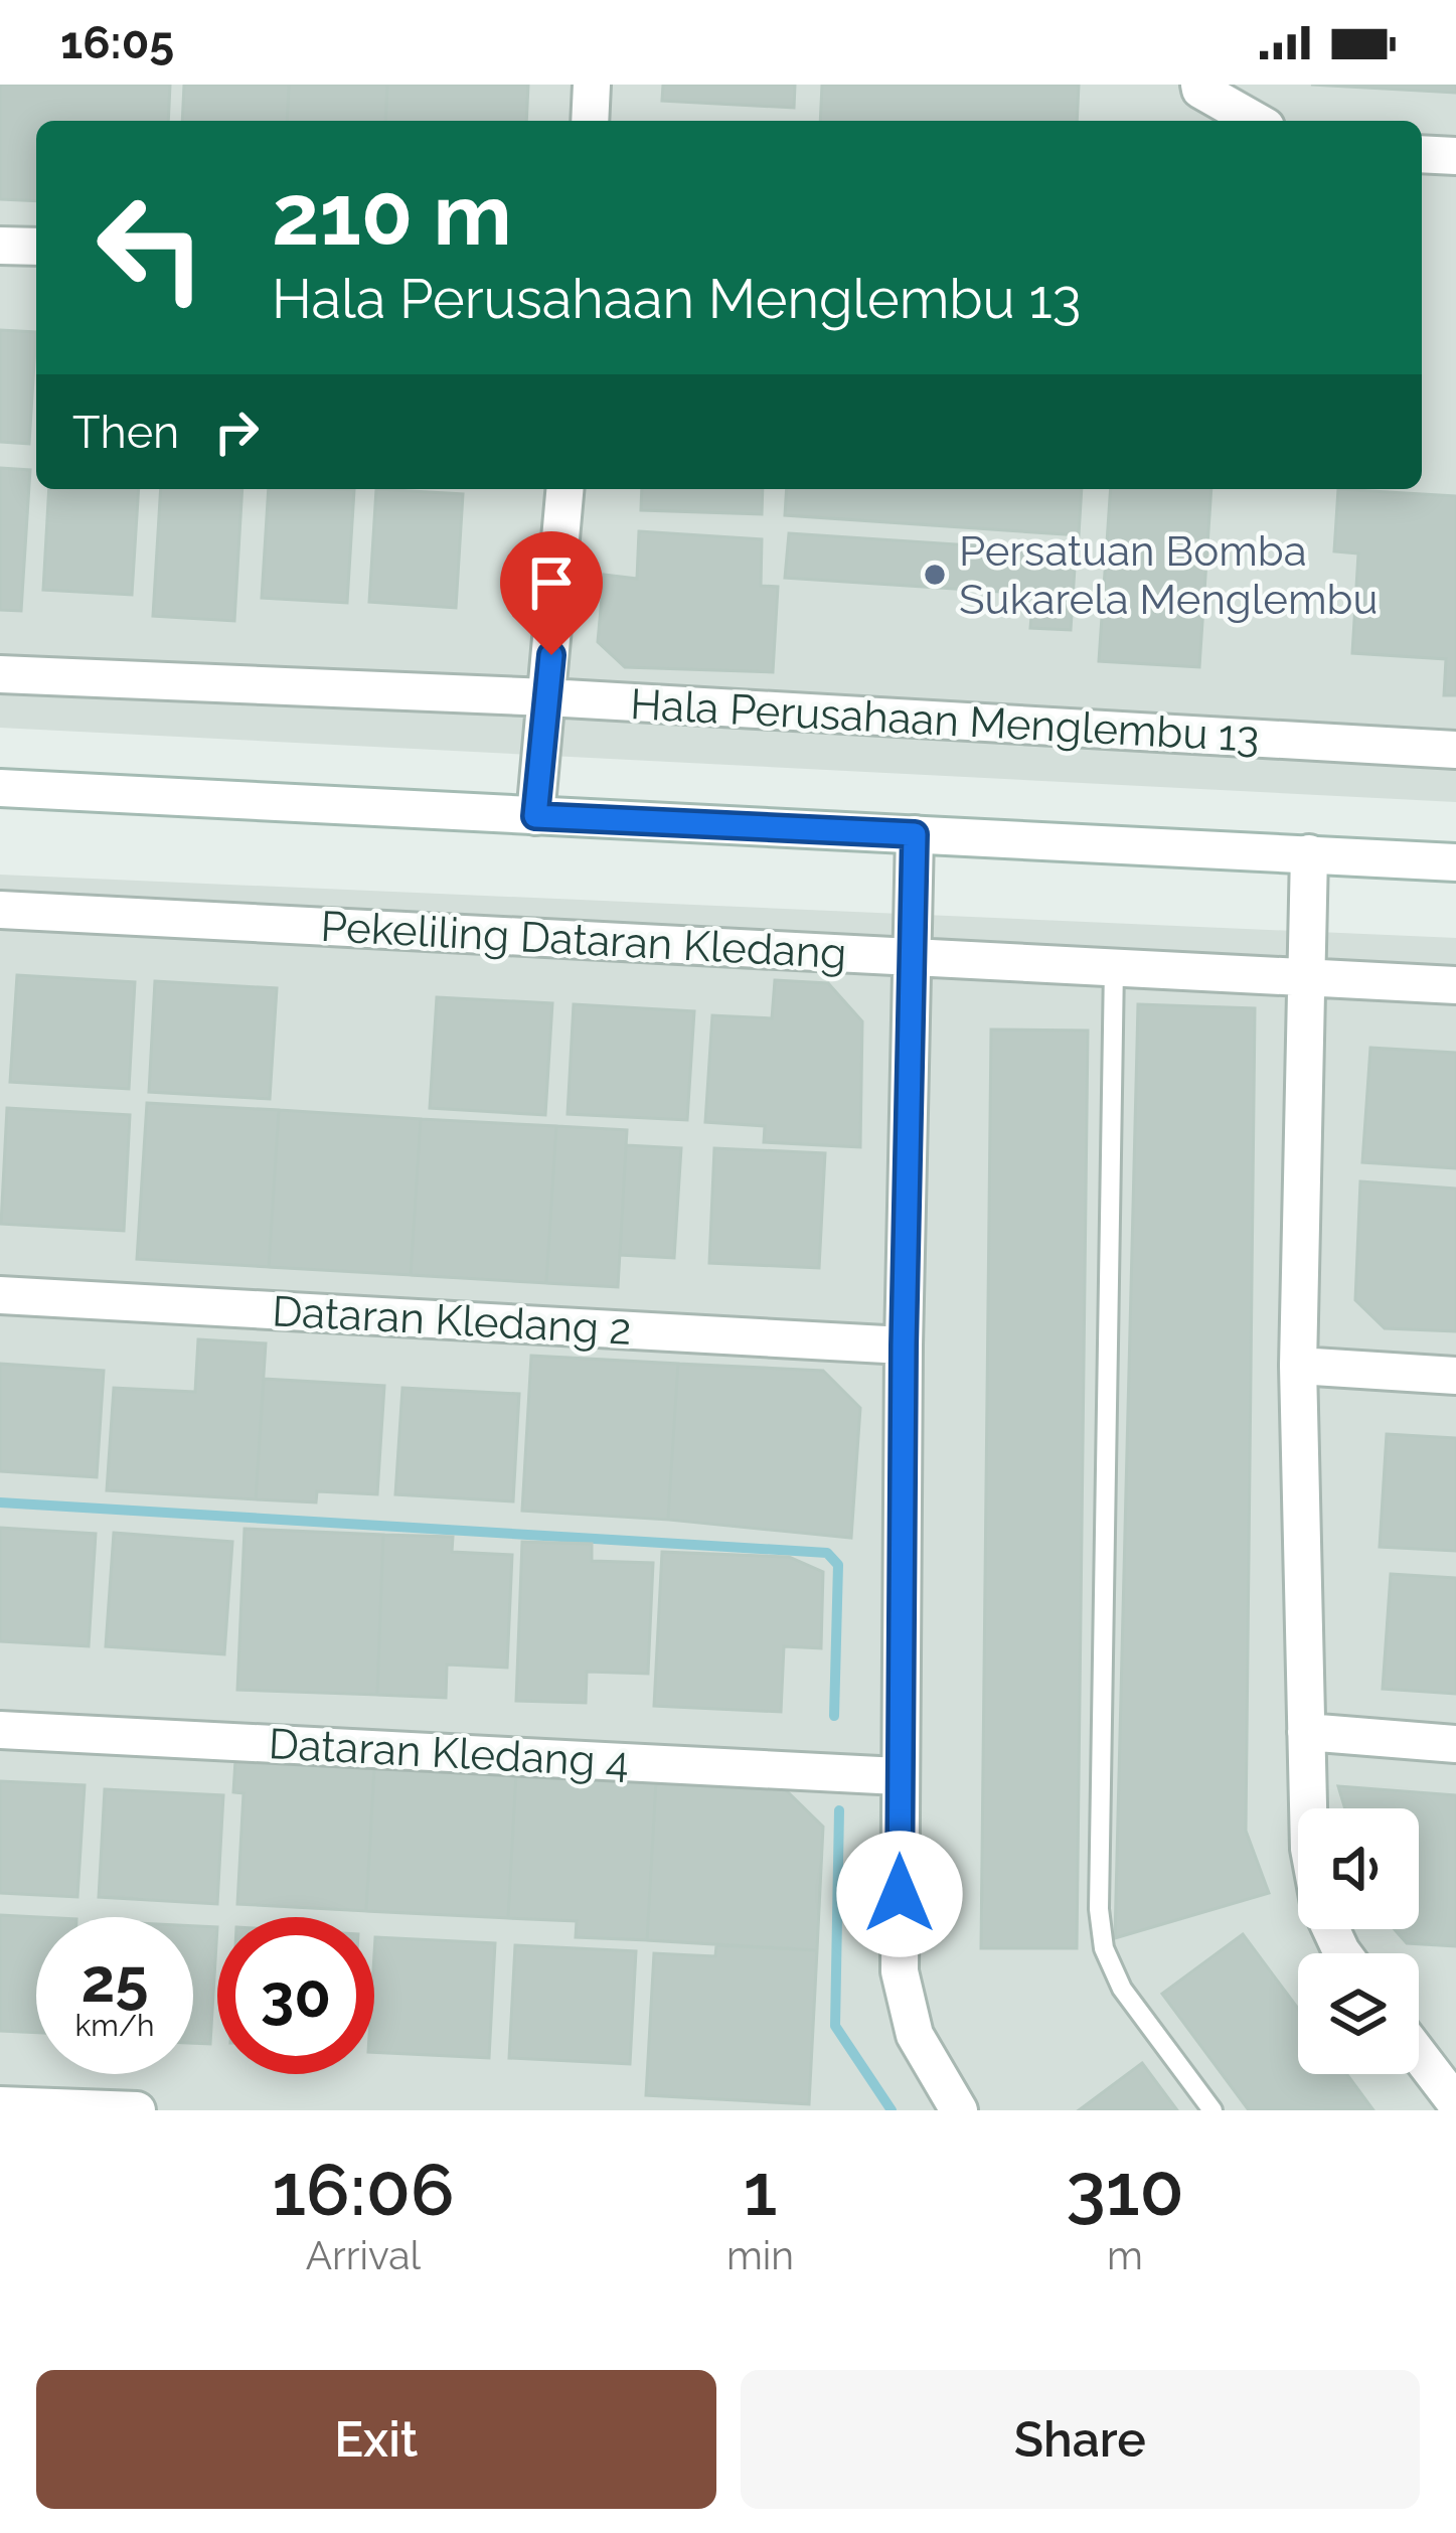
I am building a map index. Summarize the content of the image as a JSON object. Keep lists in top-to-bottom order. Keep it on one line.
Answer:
{"streets":{"street":["Hala Perusahaan Menglembu 13","Pekeliling Dataran Kledang","Dataran Kledang 2","Dataran Kledang 4"]},"places":["Persatuan Bomba Sukarela Menglembu"],"page":{"status":"16:05","turn":["210 m","Hala Perusahaan Menglembu 13"],"then":"Then","speed":"25 km/h","limit":"30","eta":["16:06","Arrival","1","min","310","m"],"buttons":["Exit","Share"]}}
